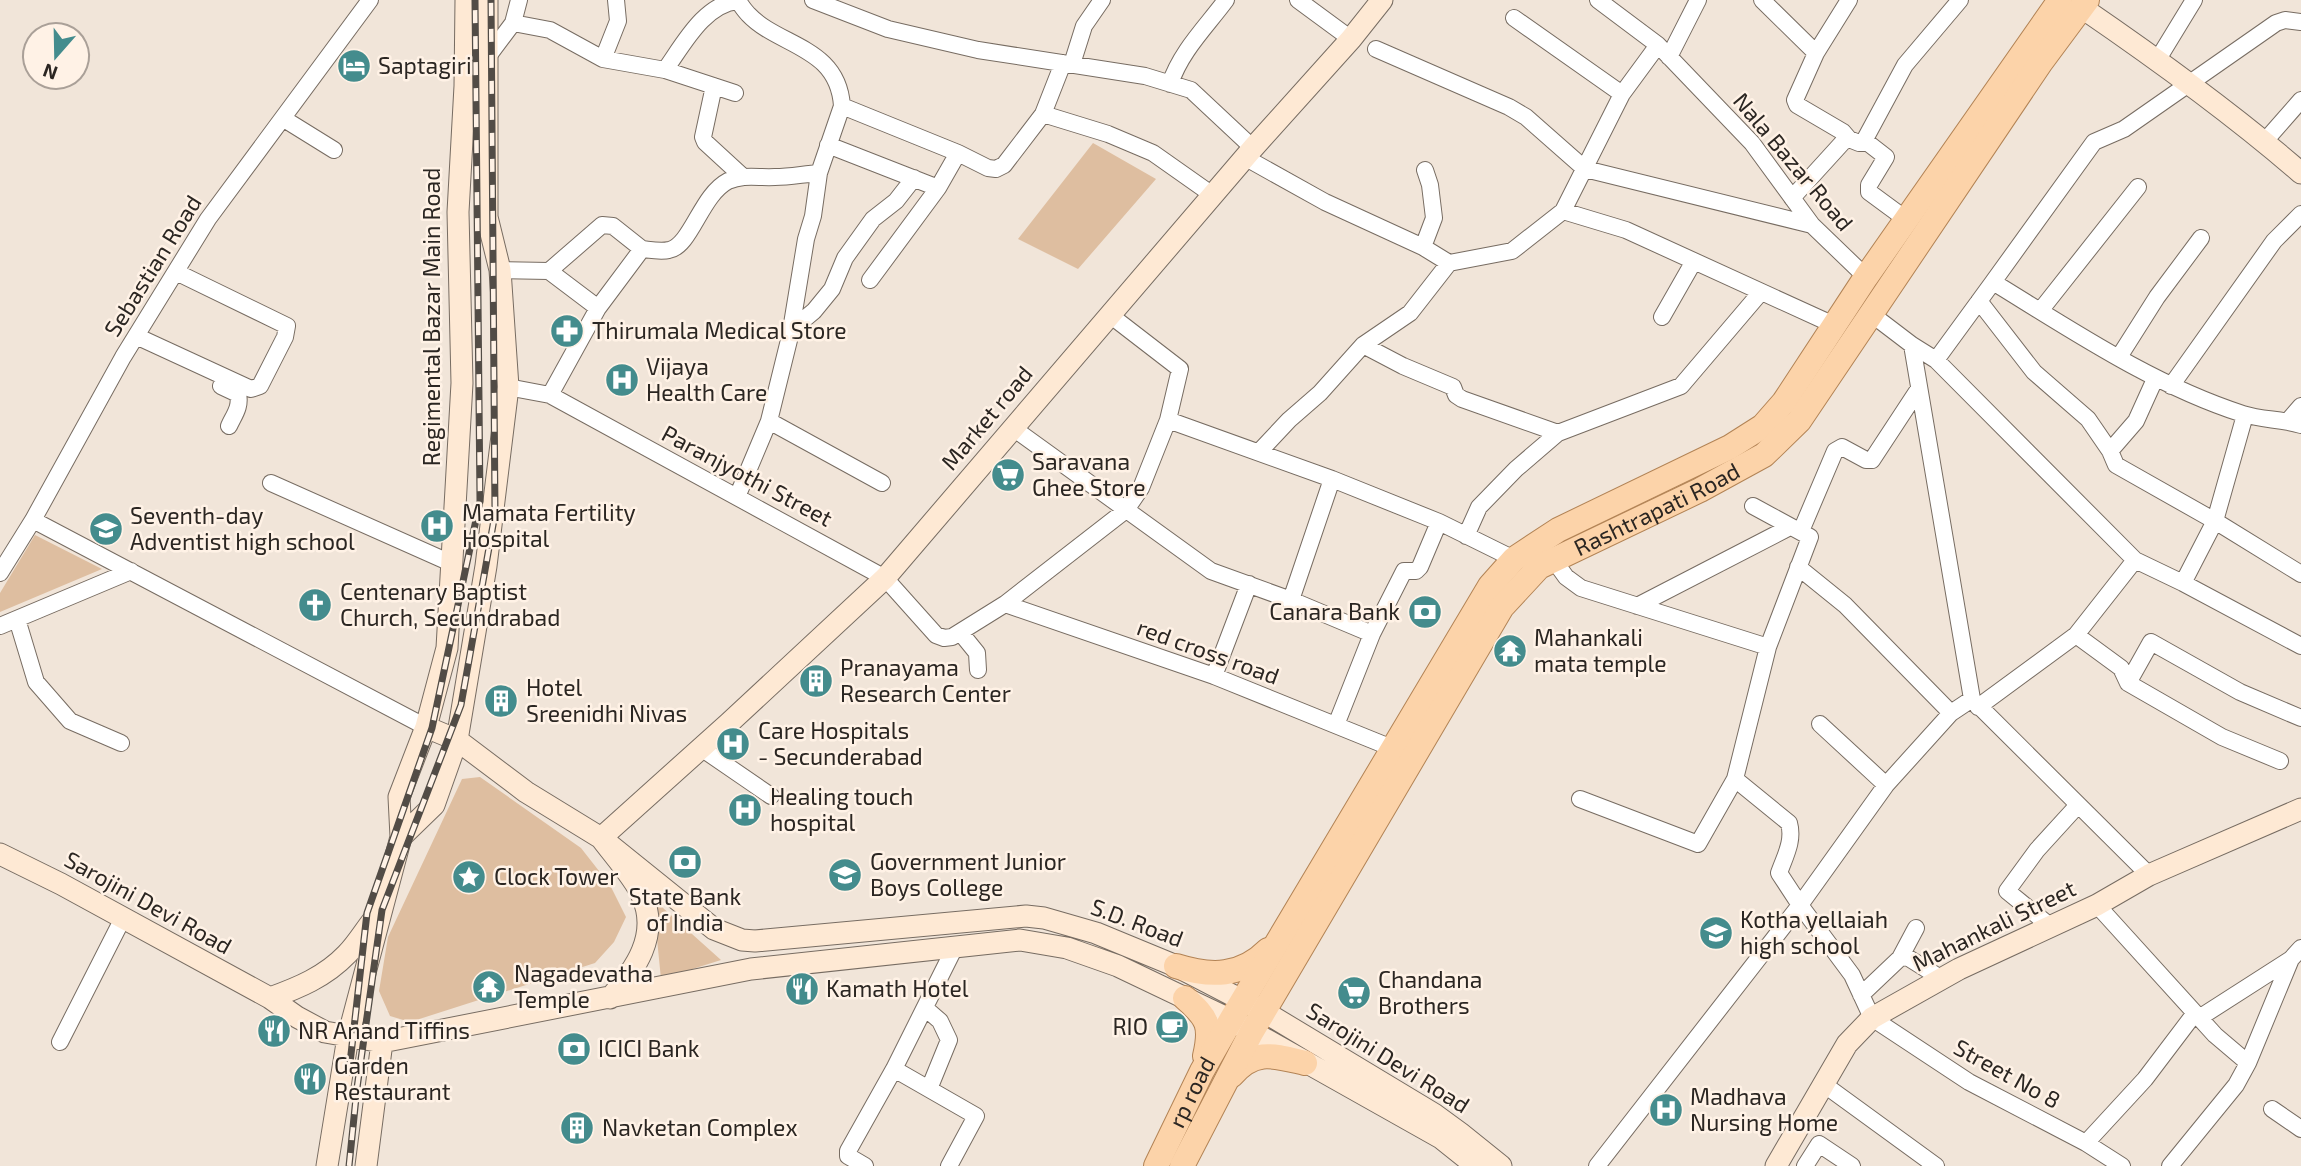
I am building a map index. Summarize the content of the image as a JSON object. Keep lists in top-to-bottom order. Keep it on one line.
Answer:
{"streets":{"main road":["Regimental Bazar Main Road","Market road","Rashtrapati Road","Sarojini Devi Road","S.D. Road","Mahankali Street","rp road"],"street":["Nala Bazar Road","Sebastian Road","Paranjyothi Street","red cross road","Street No 8"]},"crossings":[["Nala Bazar Road","Rashtrapati Road"],["Regimental Bazar Main Road","Sarojini Devi Road"],["Market road","Paranjyothi Street"],["Market road","S.D. Road"],["Rashtrapati Road","red cross road"],["Rashtrapati Road","Sarojini Devi Road"],["Rashtrapati Road","S.D. Road"],["Rashtrapati Road","rp road"],["Sarojini Devi Road","S.D. Road"],["Sarojini Devi Road","rp road"],["S.D. Road","rp road"],["Mahankali Street","Street No 8"]],"places":{"hotel":["Saptagiri"],"pharmacy":["Thirumala Medical Store"],"hospital":["Vijaya Health Care","Mamata Fertility Hospital","Care Hospitals - Secunderabad","Healing touch hospital","Madhava Nursing Home"],"supermarket":["Saravana Ghee Store","Chandana Brothers"],"school or university":["Seventh-day Adventist high school","Government Junior Boys College","Kotha yellaiah high school"],"church":["Centenary Baptist Church, Secundrabad"],"bank":["Canara Bank","State Bank of India","ICICI Bank"],"temple":["Mahankali mata temple","Nagadevatha Temple"],"building":["Pranayama Research Center","Hotel Sreenidhi Nivas","Navketan Complex"],"place":["Clock Tower"],"restaurant":["Kamath Hotel","NR Anand Tiffins","Garden Restaurant"],"cafe":["RIO"]},"north":"bottom"}
